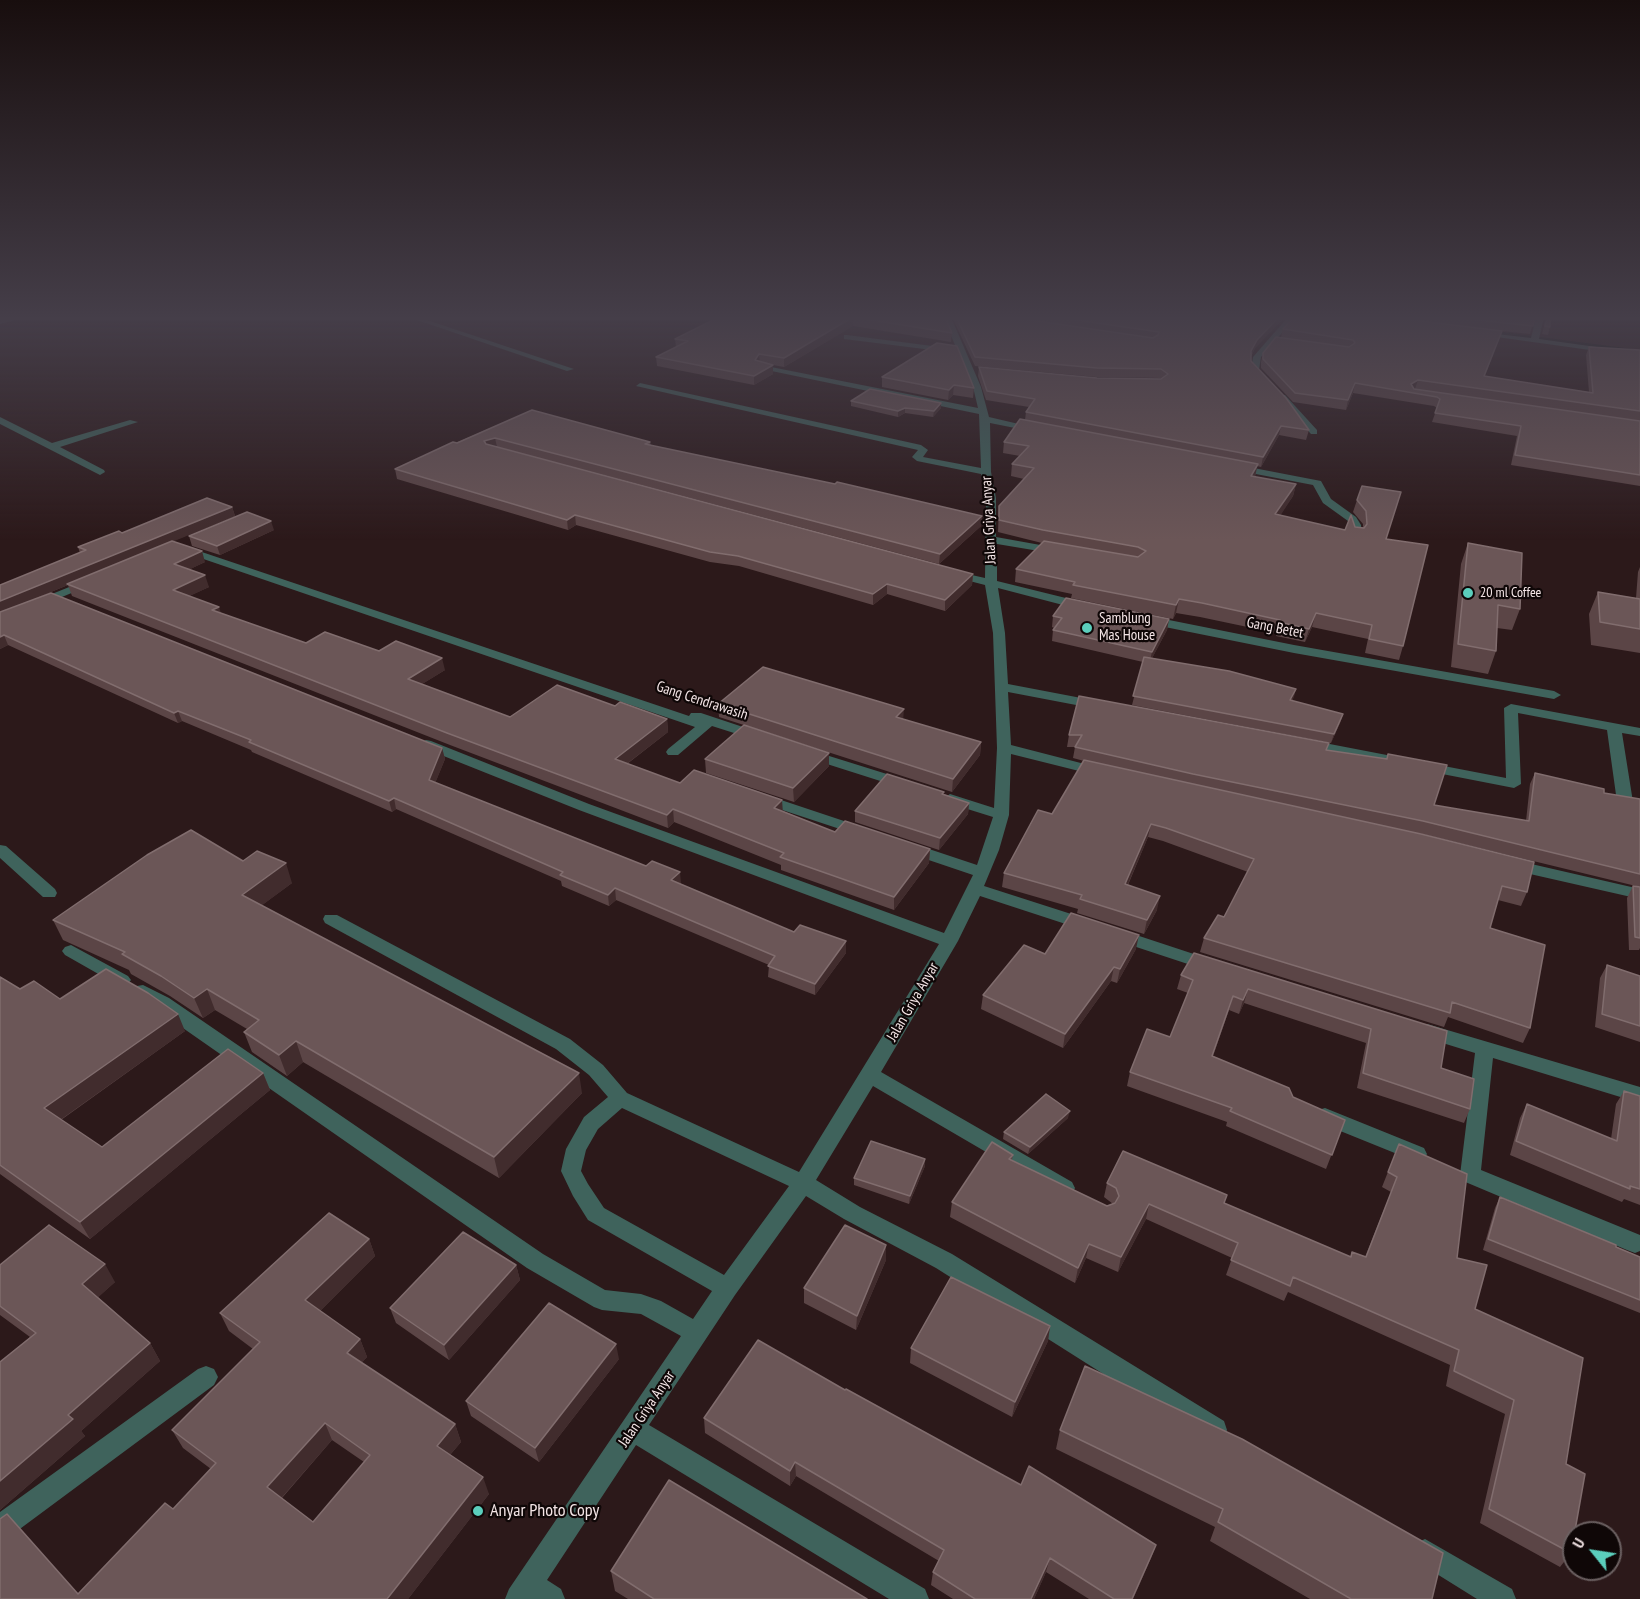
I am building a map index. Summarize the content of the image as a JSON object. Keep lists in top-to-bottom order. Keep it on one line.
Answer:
{"streets":{"street":["Jalan Griya Anyar","Gang Betet","Gang Cendrawasih"]},"places":["20 ml Coffee","Samblung Mas House","Anyar Photo Copy"],"north":"top left"}
